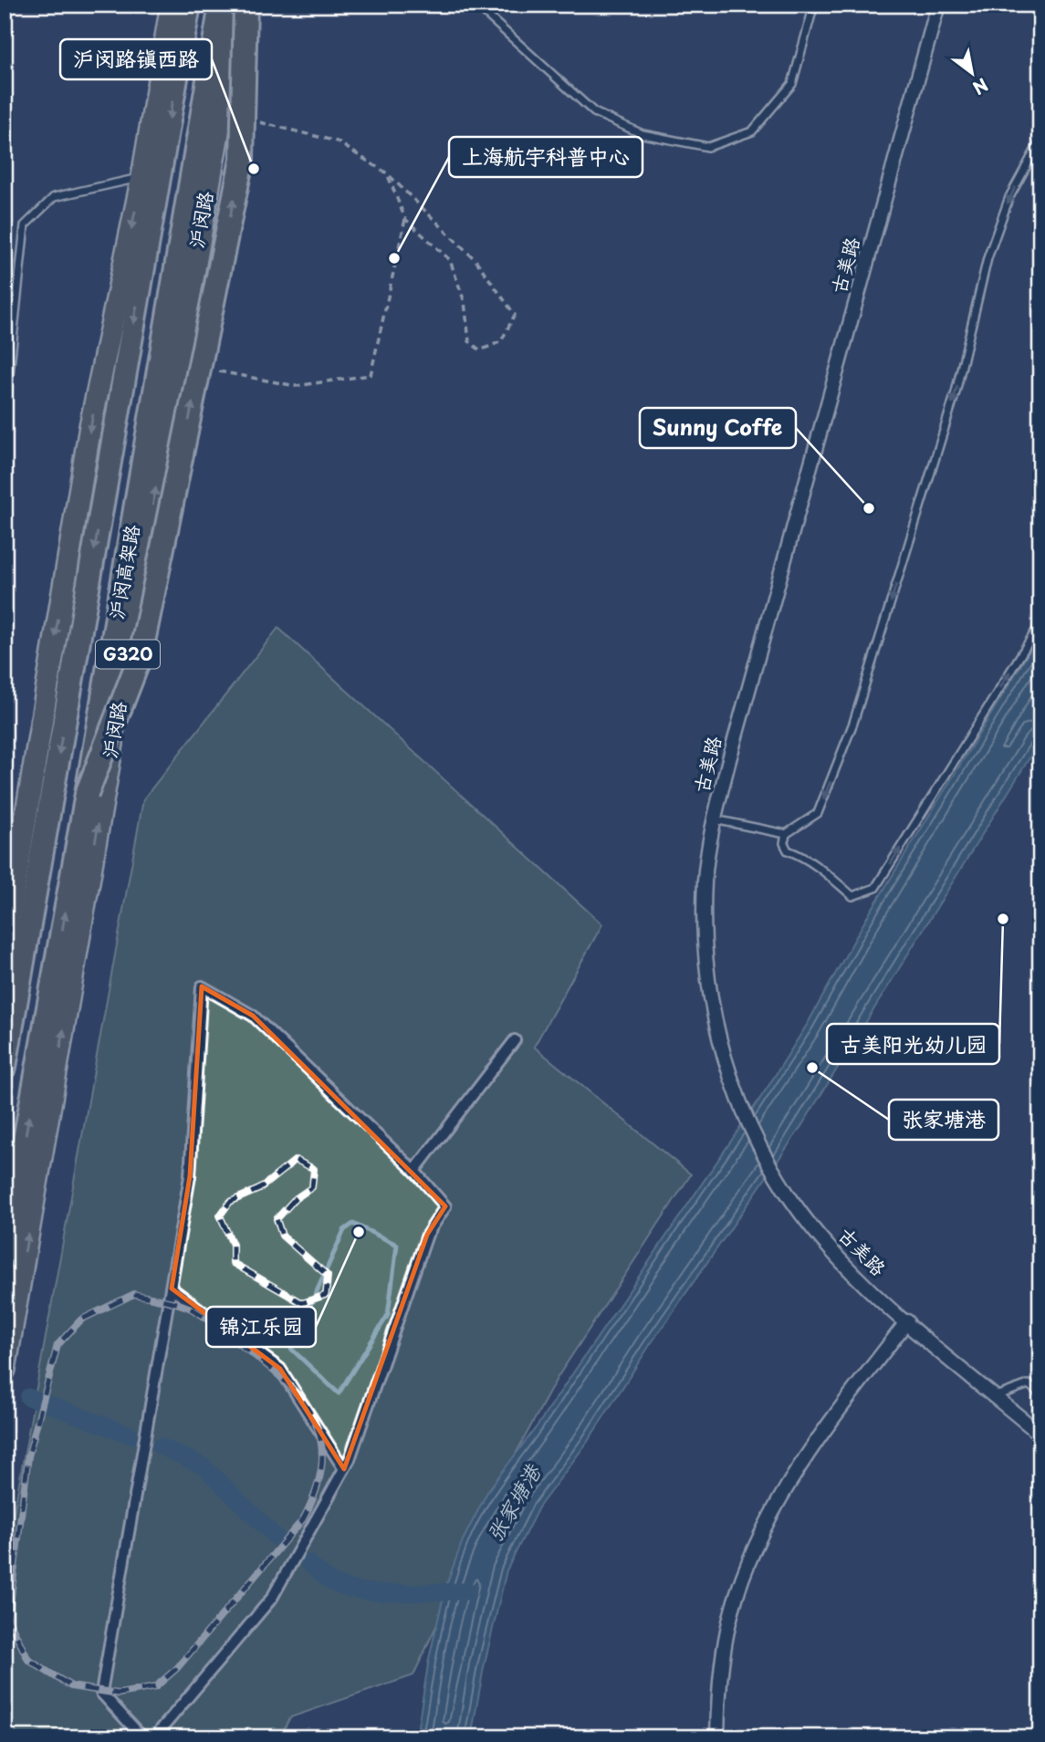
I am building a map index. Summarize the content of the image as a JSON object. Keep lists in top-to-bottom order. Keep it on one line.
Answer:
{"streets":{"highway":["沪闵高架路"],"main road":["沪闵路","G320"],"street":["古美路"]},"water":["张家塘港"],"places":["沪闵路镇西路","上海航宇科普中心","Sunny Coffe","古美阳光幼儿园","张家塘港","锦江乐园"],"north":"bottom right"}
